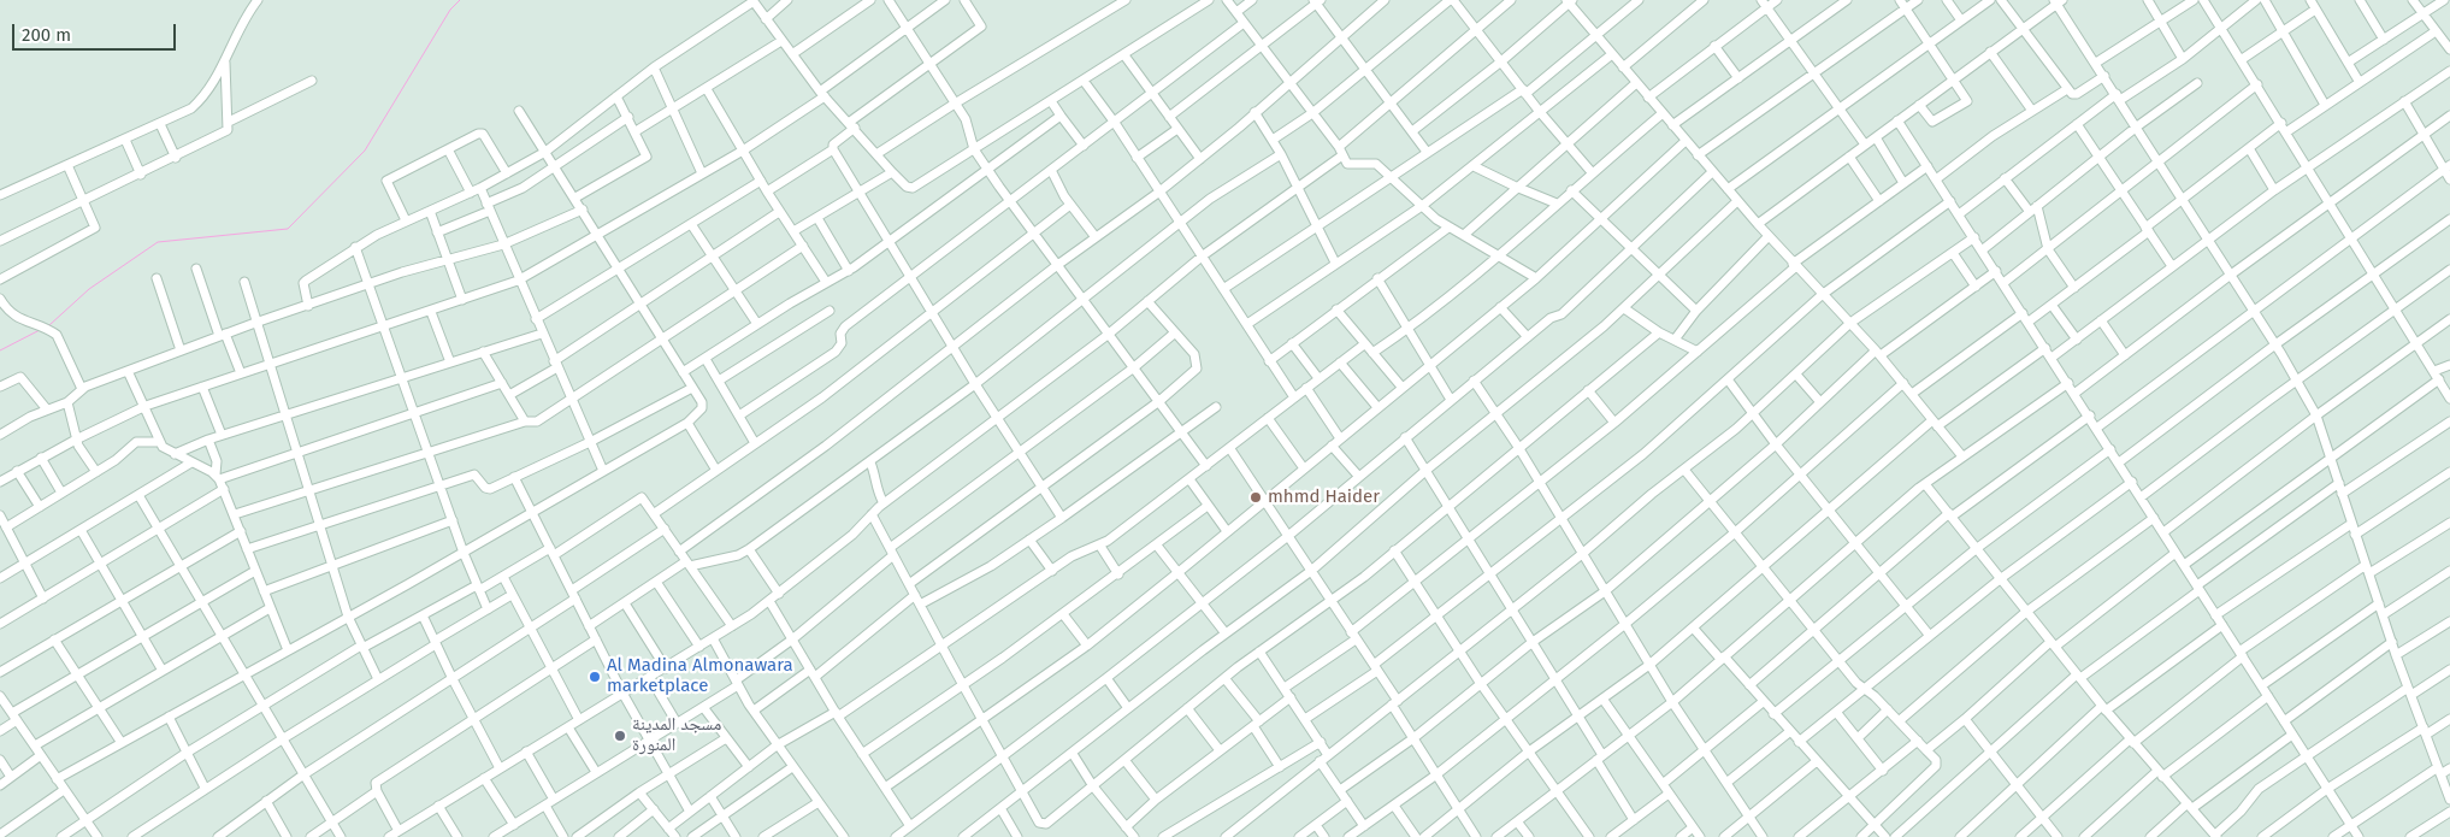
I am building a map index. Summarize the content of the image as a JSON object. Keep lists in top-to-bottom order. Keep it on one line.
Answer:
{"places":["mhmd Haider","Al Madina Almonawara marketplace","مسجد المدينة المنورة"],"scale_bar":"200 m"}
